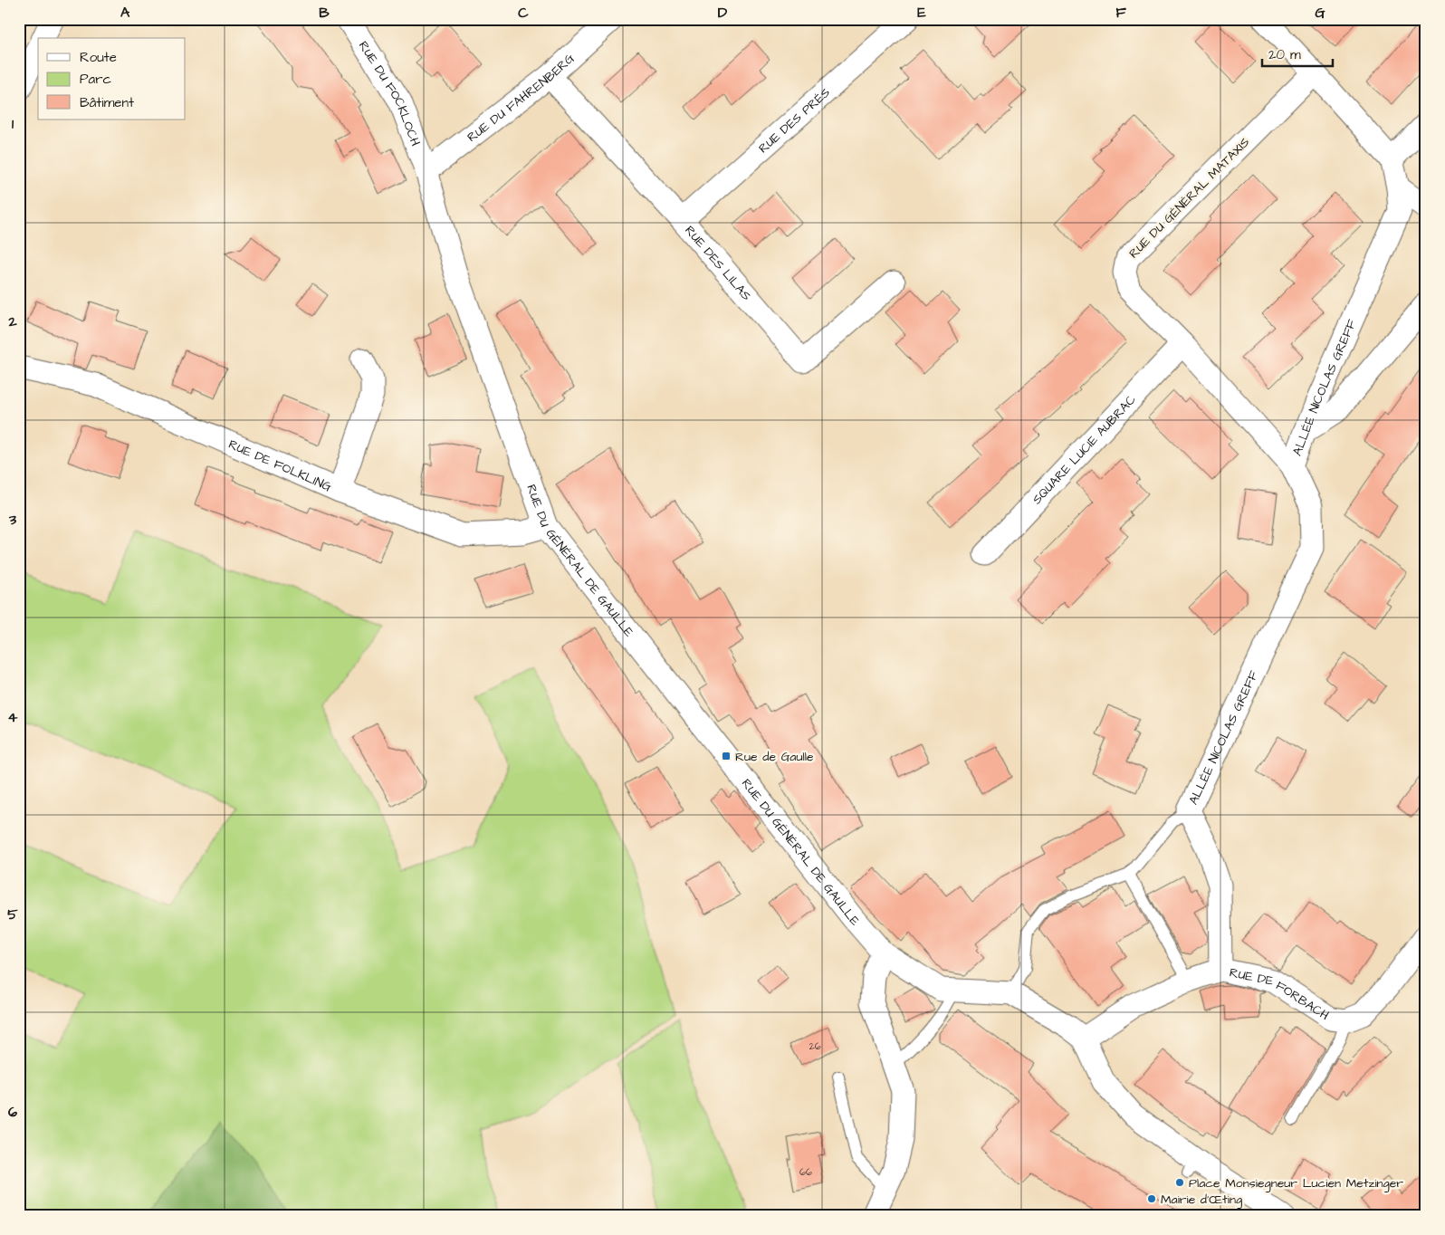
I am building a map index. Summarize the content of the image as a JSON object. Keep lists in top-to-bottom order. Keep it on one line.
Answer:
{"streets":{"street":["RUE DU FOCKLOCH","RUE DU FAHRENBERG","RUE DES PRÉS","RUE DU GÉNÉRAL MATAXIS","RUE DES LILAS","ALLÉE NICOLAS GREFF","SQUARE LUCIE AUBRAC","RUE DE FOLKLING","RUE DU GÉNÉRAL DE GAULLE","RUE DE FORBACH"]},"crossings":[["RUE DU FOCKLOCH","RUE DU FAHRENBERG"],["RUE DU FOCKLOCH","RUE DU GÉNÉRAL DE GAULLE"],["RUE DU FAHRENBERG","RUE DES LILAS"],["RUE DU FAHRENBERG","RUE DU GÉNÉRAL DE GAULLE"],["RUE DES PRÉS","RUE DES LILAS"],["RUE DU GÉNÉRAL MATAXIS","ALLÉE NICOLAS GREFF"],["RUE DU GÉNÉRAL MATAXIS","SQUARE LUCIE AUBRAC"],["RUE DE FOLKLING","RUE DU GÉNÉRAL DE GAULLE"],["RUE DU GÉNÉRAL DE GAULLE","RUE DE FORBACH"]],"places":{"transit":["Rue de Gaulle"],"other":["Place Monsiegneur Lucien Metzinger","Mairie d'Œting"]},"house_numbers":["26","66"],"legend":["Route","Parc","Bâtiment"],"scale_bar":"20 m","grid":{"columns":["A","B","C","D","E","F","G"],"rows":["1","2","3","4","5","6"]}}
